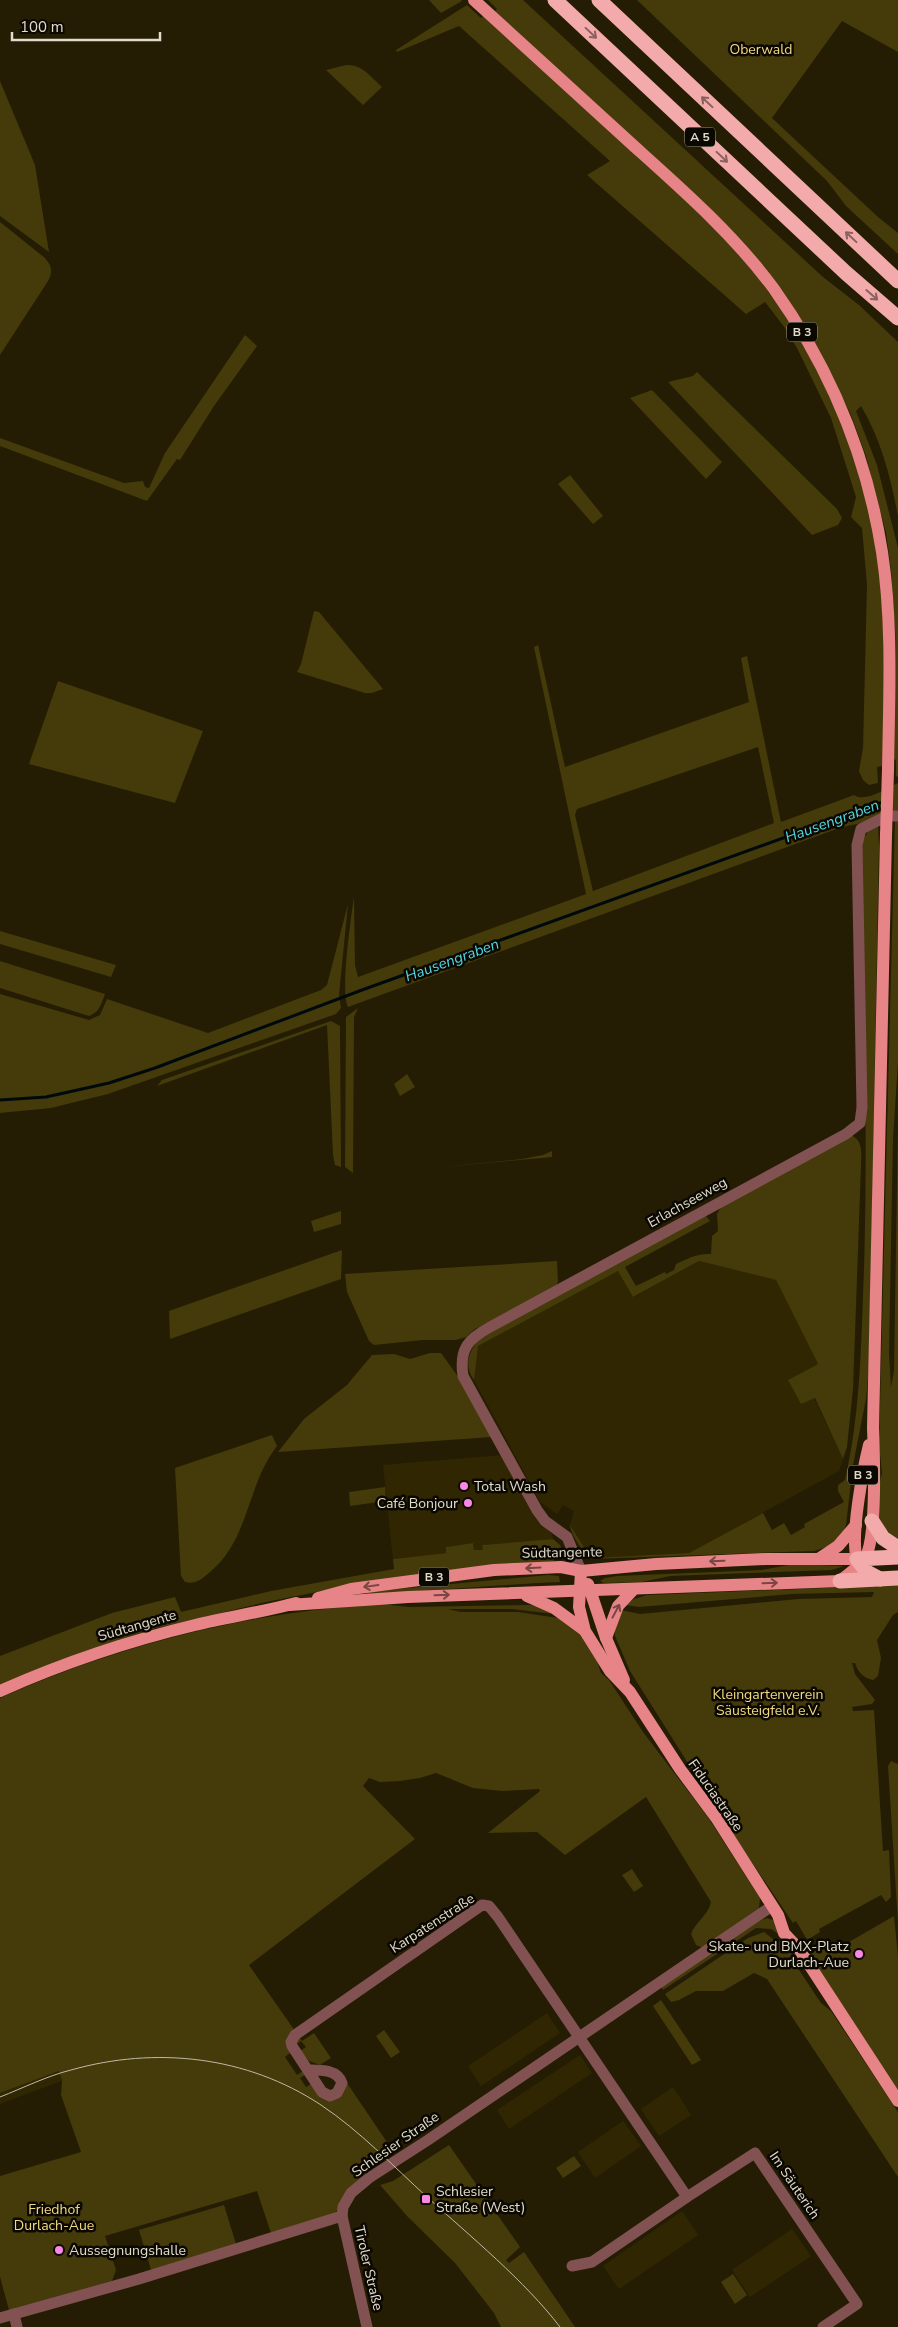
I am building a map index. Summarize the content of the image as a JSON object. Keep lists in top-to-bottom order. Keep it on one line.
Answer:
{"streets":{"highway":["A 5","B 3","Südtangente"],"main road":["Fiduciastraße"],"street":["Erlachseeweg","Karpatenstraße","Schlesier Straße","Im Säuterich","Tiroler Straße"]},"crossings":[["B 3","Südtangente"],["Erlachseeweg","Südtangente"],["Erlachseeweg","Fiduciastraße"],["Südtangente","Fiduciastraße"],["Fiduciastraße","Schlesier Straße"],["Karpatenstraße","Schlesier Straße"],["Schlesier Straße","Tiroler Straße"]],"water":["Hausengraben"],"parks":["Oberwald","Kleingartenverein Säusteigfeld e.V.","Friedhof Durlach-Aue"],"places":{"other":["Total Wash","Café Bonjour","Skate- und BMX-Platz Durlach-Aue","Aussegnungshalle"],"transit":["Schlesier Straße (West)"]},"scale_bar":"100 m"}
